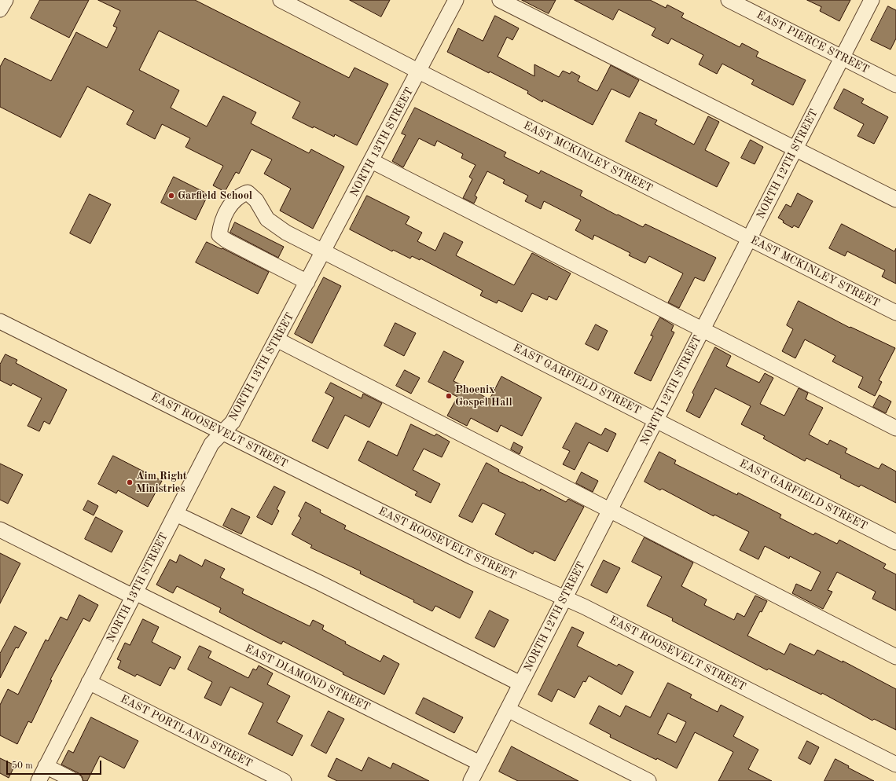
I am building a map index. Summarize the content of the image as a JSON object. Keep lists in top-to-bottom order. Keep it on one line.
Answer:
{"streets":{"street":["EAST PIERCE STREET","NORTH 13TH STREET","EAST MCKINLEY STREET","NORTH 12TH STREET","EAST GARFIELD STREET","EAST ROOSEVELT STREET","EAST DIAMOND STREET","EAST PORTLAND STREET"]},"crossings":[["EAST PIERCE STREET","NORTH 12TH STREET"],["NORTH 13TH STREET","EAST MCKINLEY STREET"],["NORTH 13TH STREET","EAST GARFIELD STREET"],["NORTH 13TH STREET","EAST ROOSEVELT STREET"],["NORTH 13TH STREET","EAST DIAMOND STREET"],["NORTH 13TH STREET","EAST PORTLAND STREET"],["EAST MCKINLEY STREET","NORTH 12TH STREET"],["NORTH 12TH STREET","EAST GARFIELD STREET"],["NORTH 12TH STREET","EAST ROOSEVELT STREET"],["NORTH 12TH STREET","EAST DIAMOND STREET"]],"places":["Garfield School","Phoenix Gospel Hall","Aim Right Ministries"],"scale_bar":"50 m"}
